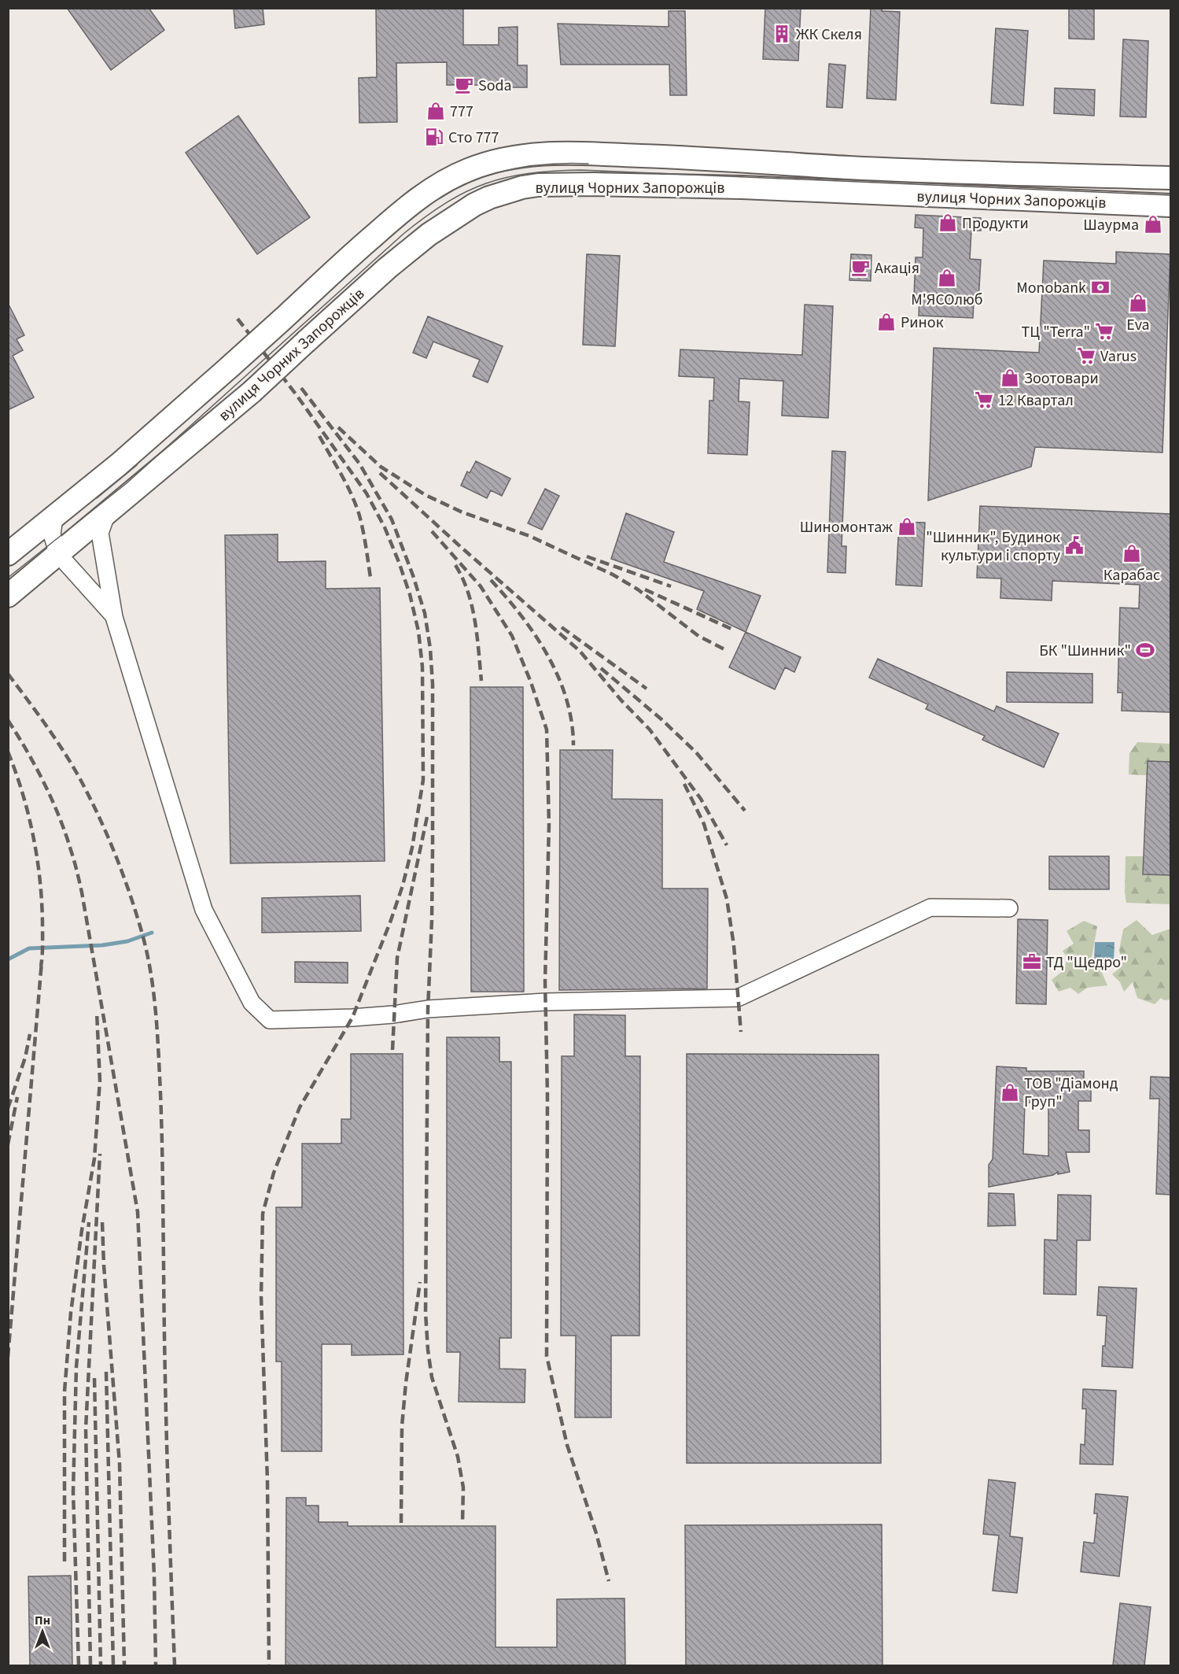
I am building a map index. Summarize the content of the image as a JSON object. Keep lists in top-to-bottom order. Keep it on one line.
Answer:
{"streets":{"main road":["вулиця Чорних Запорожців"]},"places":{"building":["ЖК Скеля"],"cafe":["Soda","Акація"],"shop":["777","Продукти","Шаурма","М'ЯСОлюб","Eva","Ринок","Зоотовари","Шиномонтаж","Карабас","ТОВ \"Діамонд Груп\""],"fuel station":["Сто 777"],"bank":["Monobank"],"supermarket":["ТЦ \"Terra\"","Varus","12 Квартал"],"public building":["\"Шинник\", Будинок культури і спорту"],"sports":["БК \"Шинник\""],"office":["ТД \"Щедро\""]},"north":"top"}
